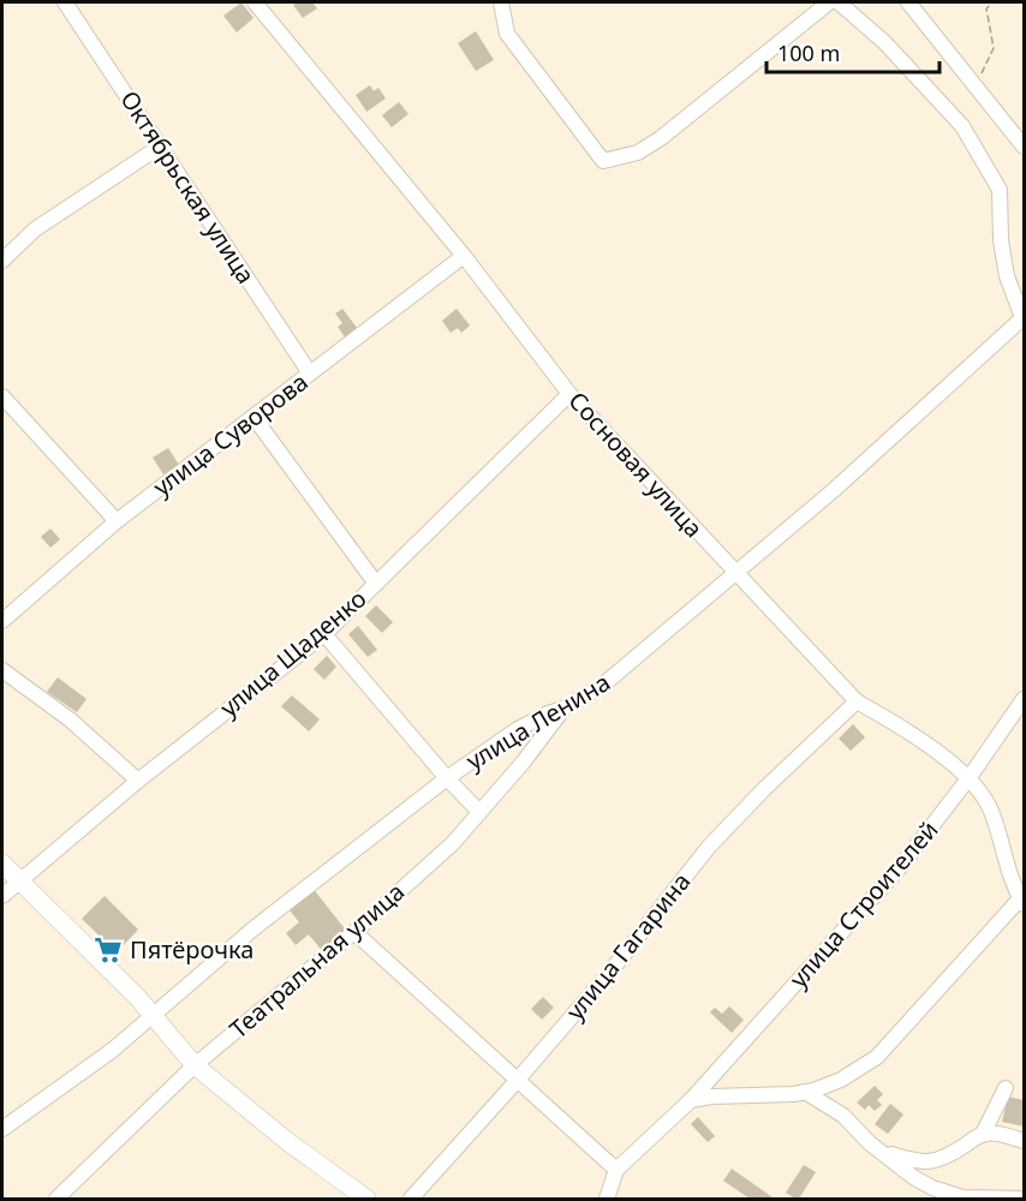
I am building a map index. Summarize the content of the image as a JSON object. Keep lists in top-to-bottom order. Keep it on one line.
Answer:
{"streets":{"street":["Октябрьская улица","улица Суворова","Сосновая улица","улица Щаденко","улица Ленина","улица Строителей","улица Гагарина","Театральная улица"]},"crossings":[["Октябрьская улица","улица Суворова"],["улица Суворова","Сосновая улица"],["Сосновая улица","улица Щаденко"],["Сосновая улица","улица Ленина"],["Сосновая улица","улица Строителей"],["Сосновая улица","улица Гагарина"],["улица Ленина","Театральная улица"]],"places":{"supermarket":["Пятёрочка"]},"scale_bar":"100 m"}
